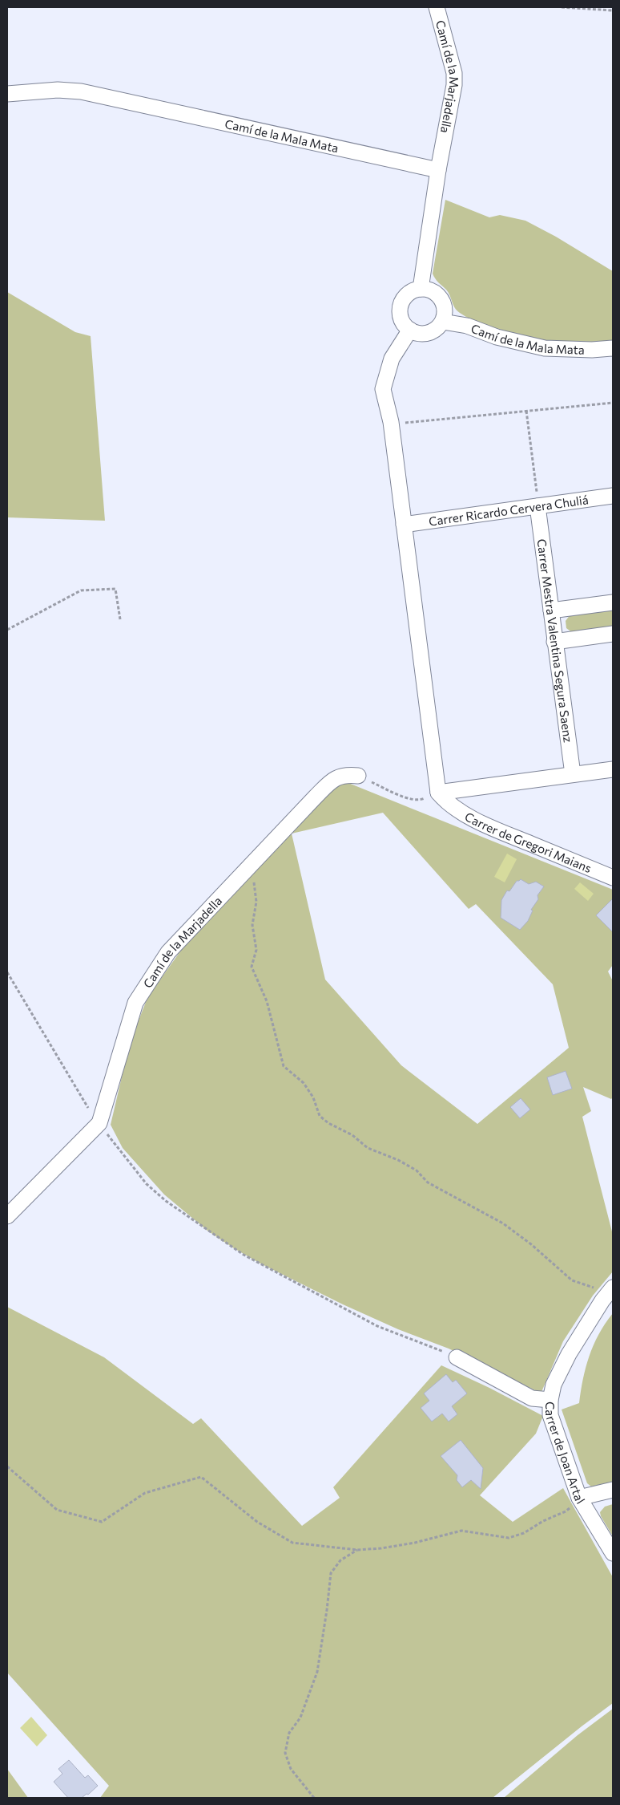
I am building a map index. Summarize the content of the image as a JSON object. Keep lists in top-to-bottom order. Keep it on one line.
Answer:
{"streets":{"street":["Camí de la Marjadella","Camí de la Mala Mata","Carrer Ricardo Cervera Chuliá","Carrer Mestra Valentina Segura Saenz","Carrer de Gregori Maians","Carrer de Joan Artal"]},"crossings":[["Camí de la Marjadella","Camí de la Mala Mata"],["Carrer Ricardo Cervera Chuliá","Carrer Mestra Valentina Segura Saenz"]]}
